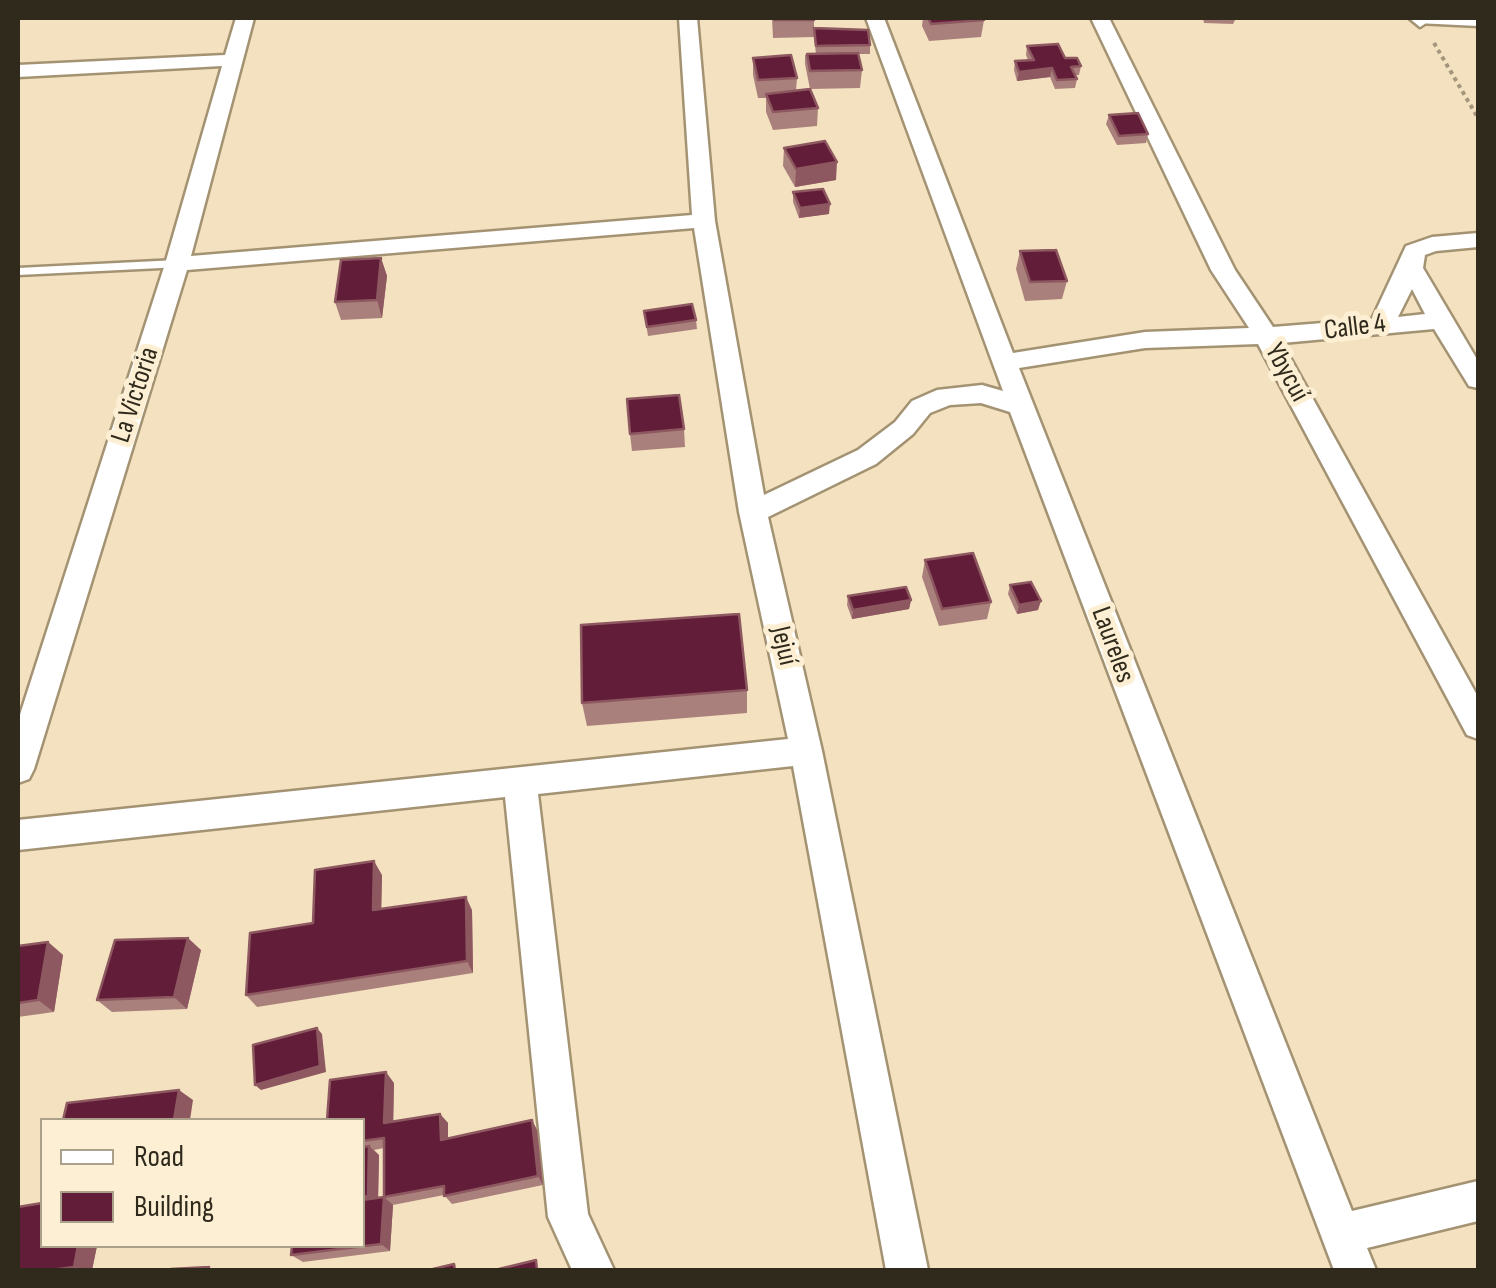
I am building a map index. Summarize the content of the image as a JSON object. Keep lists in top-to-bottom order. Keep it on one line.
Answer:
{"streets":{"street":["Calle 4","Ybycuí","La Victoria","Laureles","Jejuí"]},"crossings":[["Calle 4","Ybycuí"],["Calle 4","Laureles"]],"legend":["Road","Building"]}
